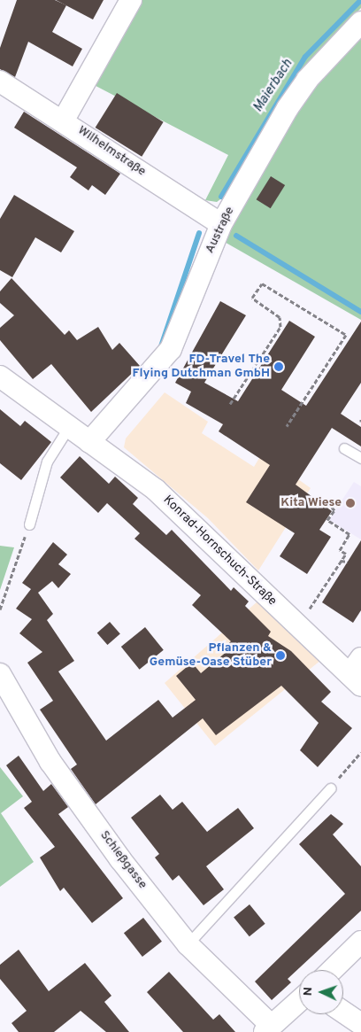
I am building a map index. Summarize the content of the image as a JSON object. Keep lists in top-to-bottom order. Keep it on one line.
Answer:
{"streets":{"street":["Wilhelmstraße","Austraße","Konrad-Hornschuch-Straße","Schießgasse"]},"crossings":[["Wilhelmstraße","Austraße"],["Austraße","Konrad-Hornschuch-Straße"]],"water":["Maierbach"],"places":["FD-Travel The Flying Dutchman GmbH","Kita Wiese","Pflanzen & Gemüse-Oase Stüber"],"north":"left"}
